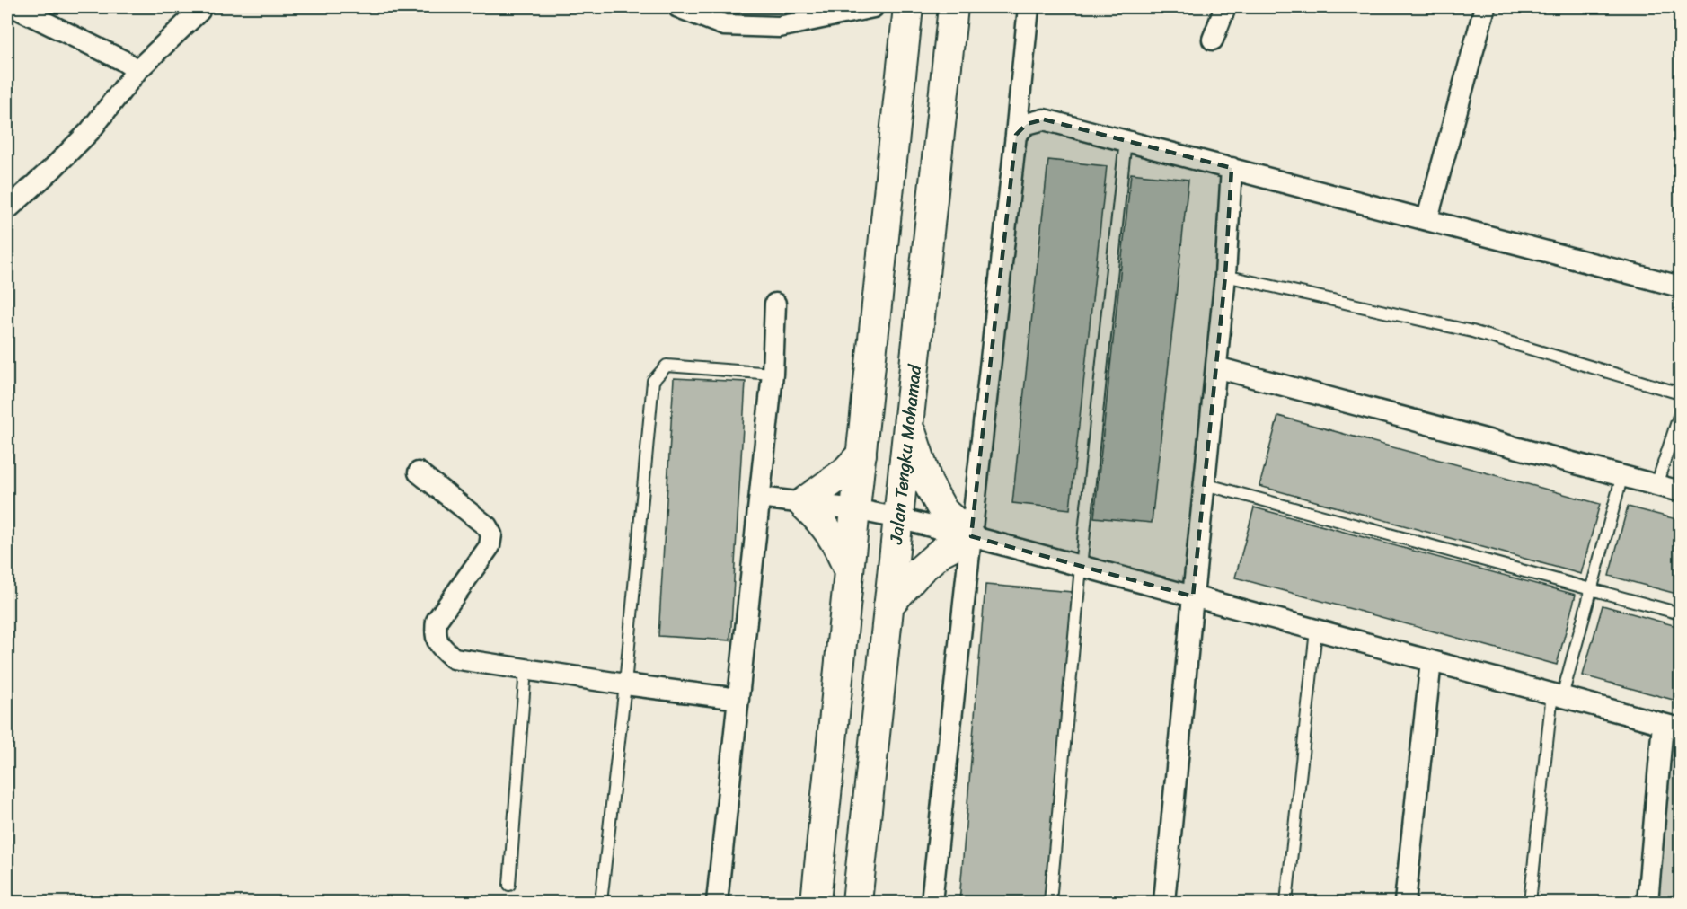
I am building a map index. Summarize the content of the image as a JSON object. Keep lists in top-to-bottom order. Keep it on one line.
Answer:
{"streets":{"main road":["Jalan Tengku Mohamad"]}}
